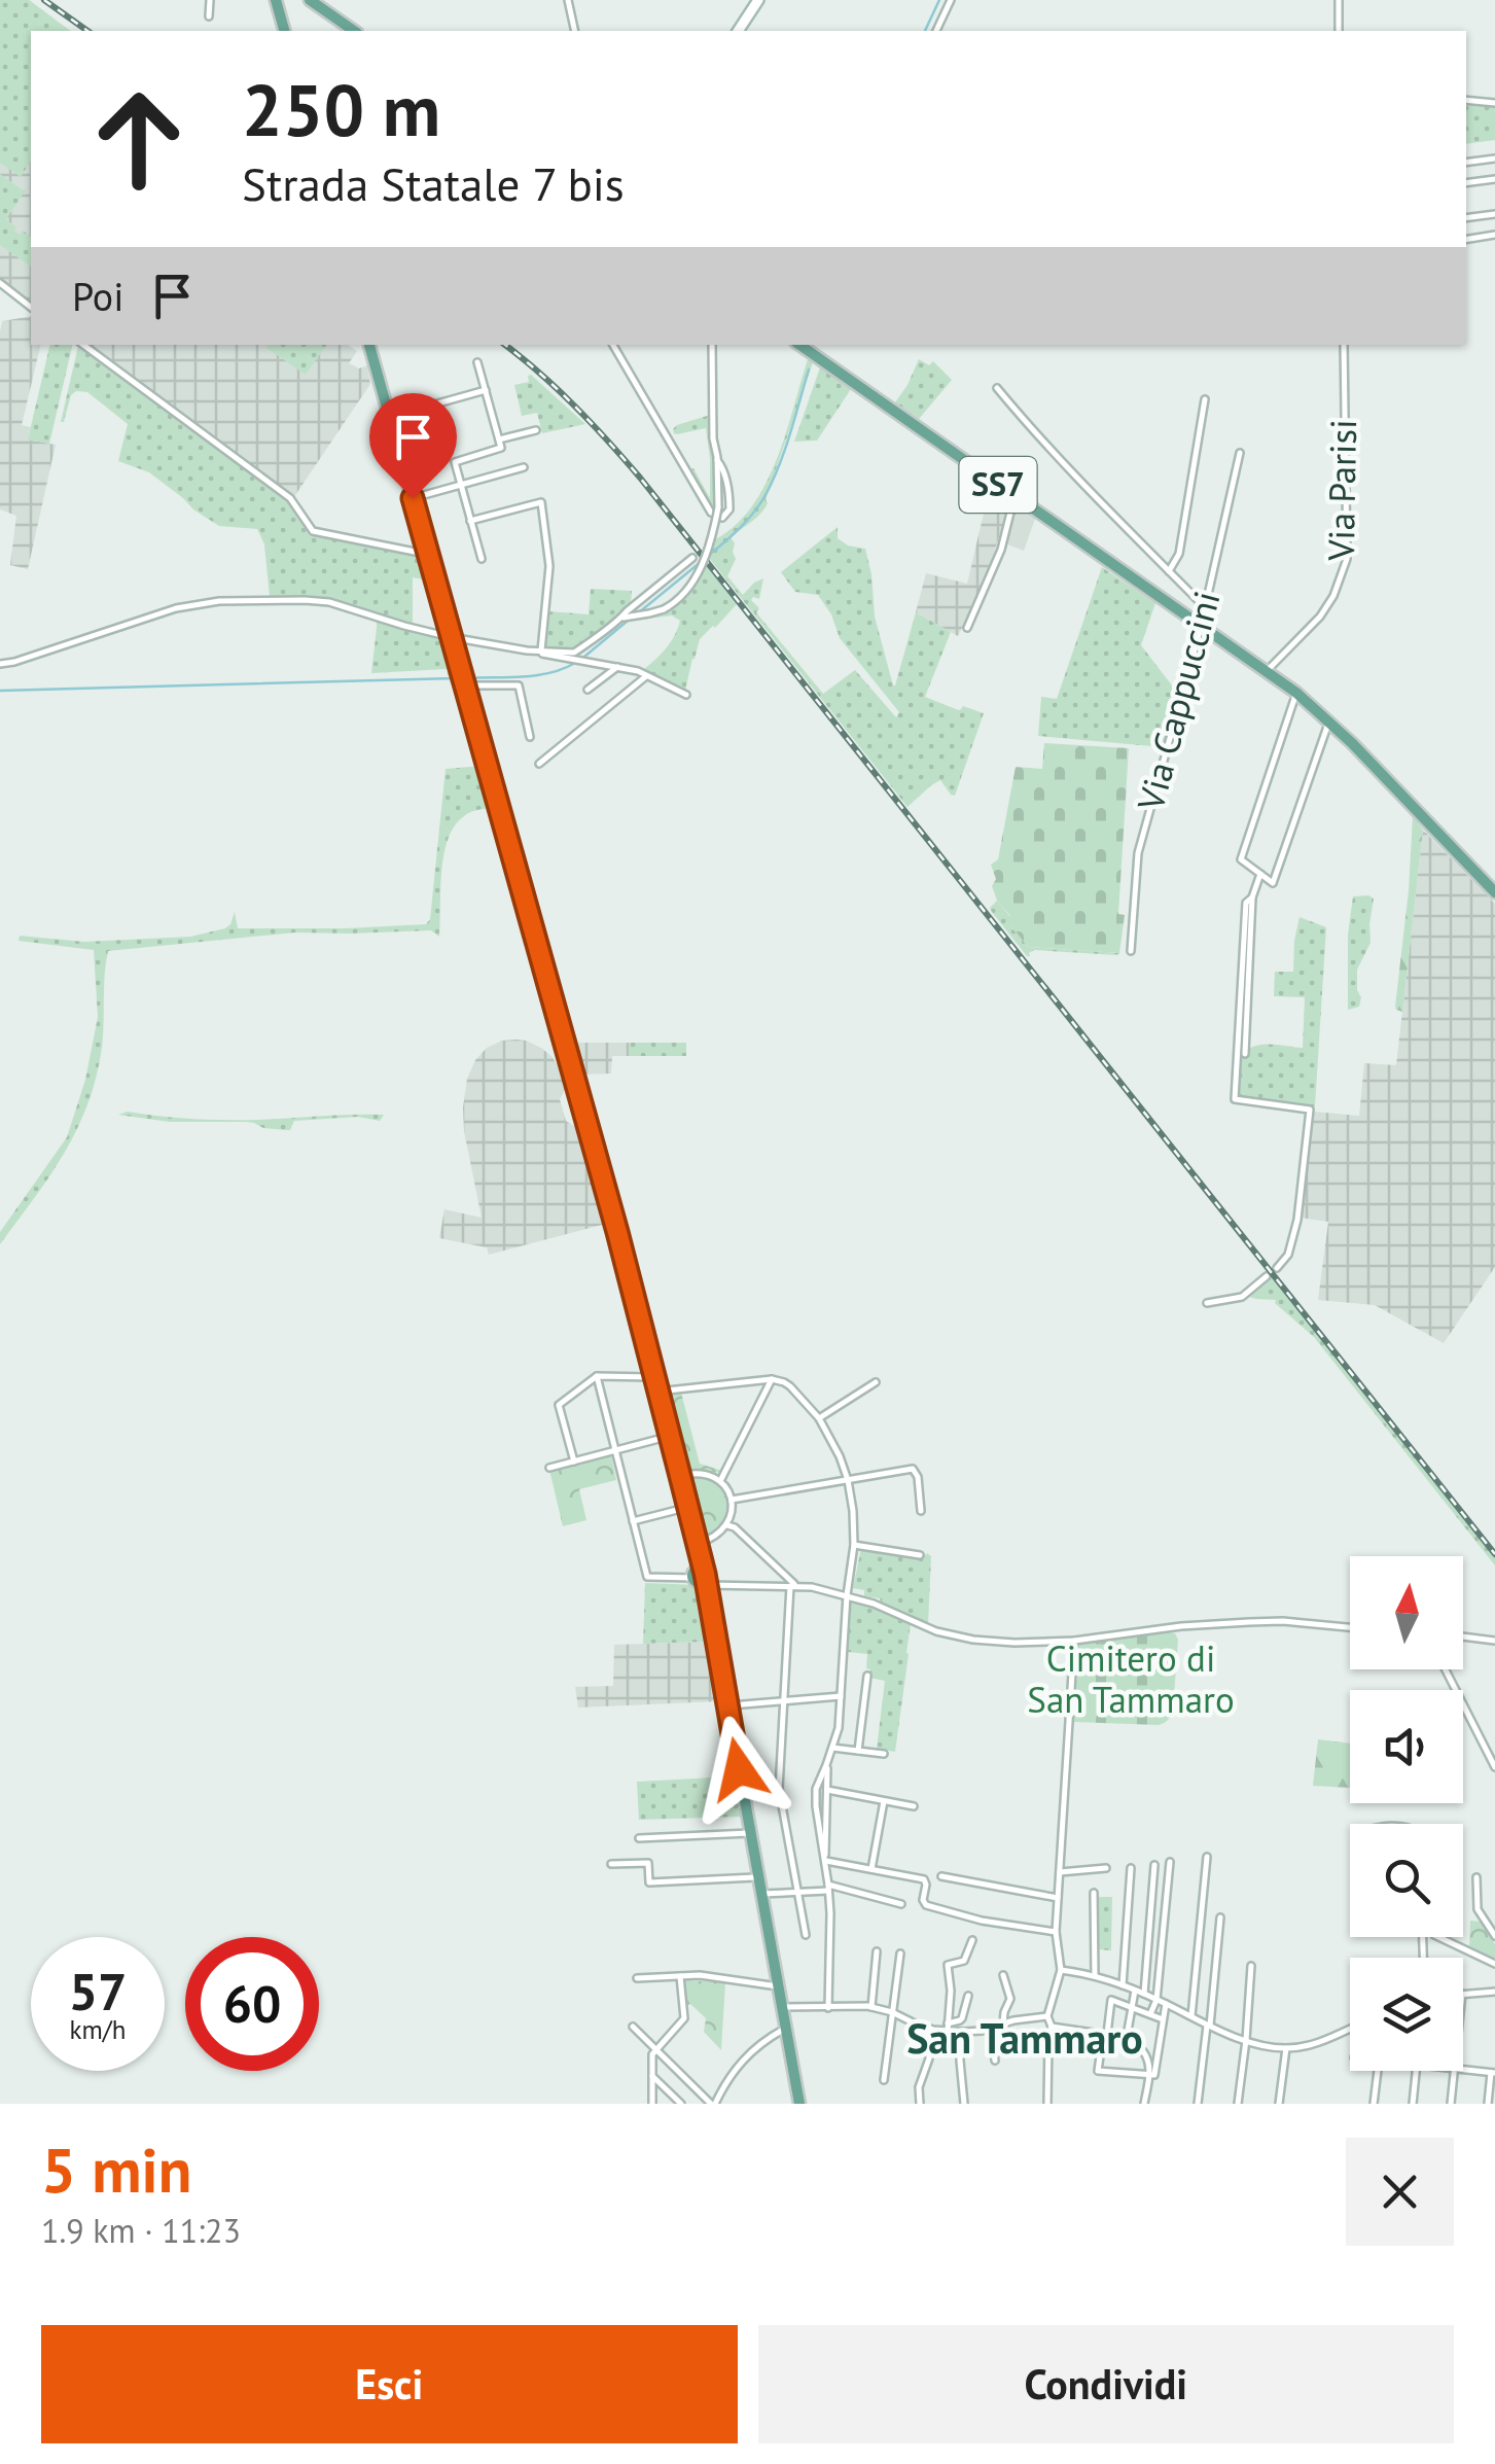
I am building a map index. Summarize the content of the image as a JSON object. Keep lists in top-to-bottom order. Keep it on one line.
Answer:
{"streets":{"main road":["SS7"],"street":["Via Parisi","Via Cappuccini"]},"crossings":[["SS7","Via Parisi"],["SS7","Via Cappuccini"]],"districts":["San Tammaro"],"parks":["Cimitero di San Tammaro"],"north":"top","page":{"turn":["250 m","Strada Statale 7 bis"],"then":"Poi","speed":"57 km/h","limit":"60","heading":["5 min","1.9 km · 11:23"],"buttons":["Esci","Condividi"]}}
